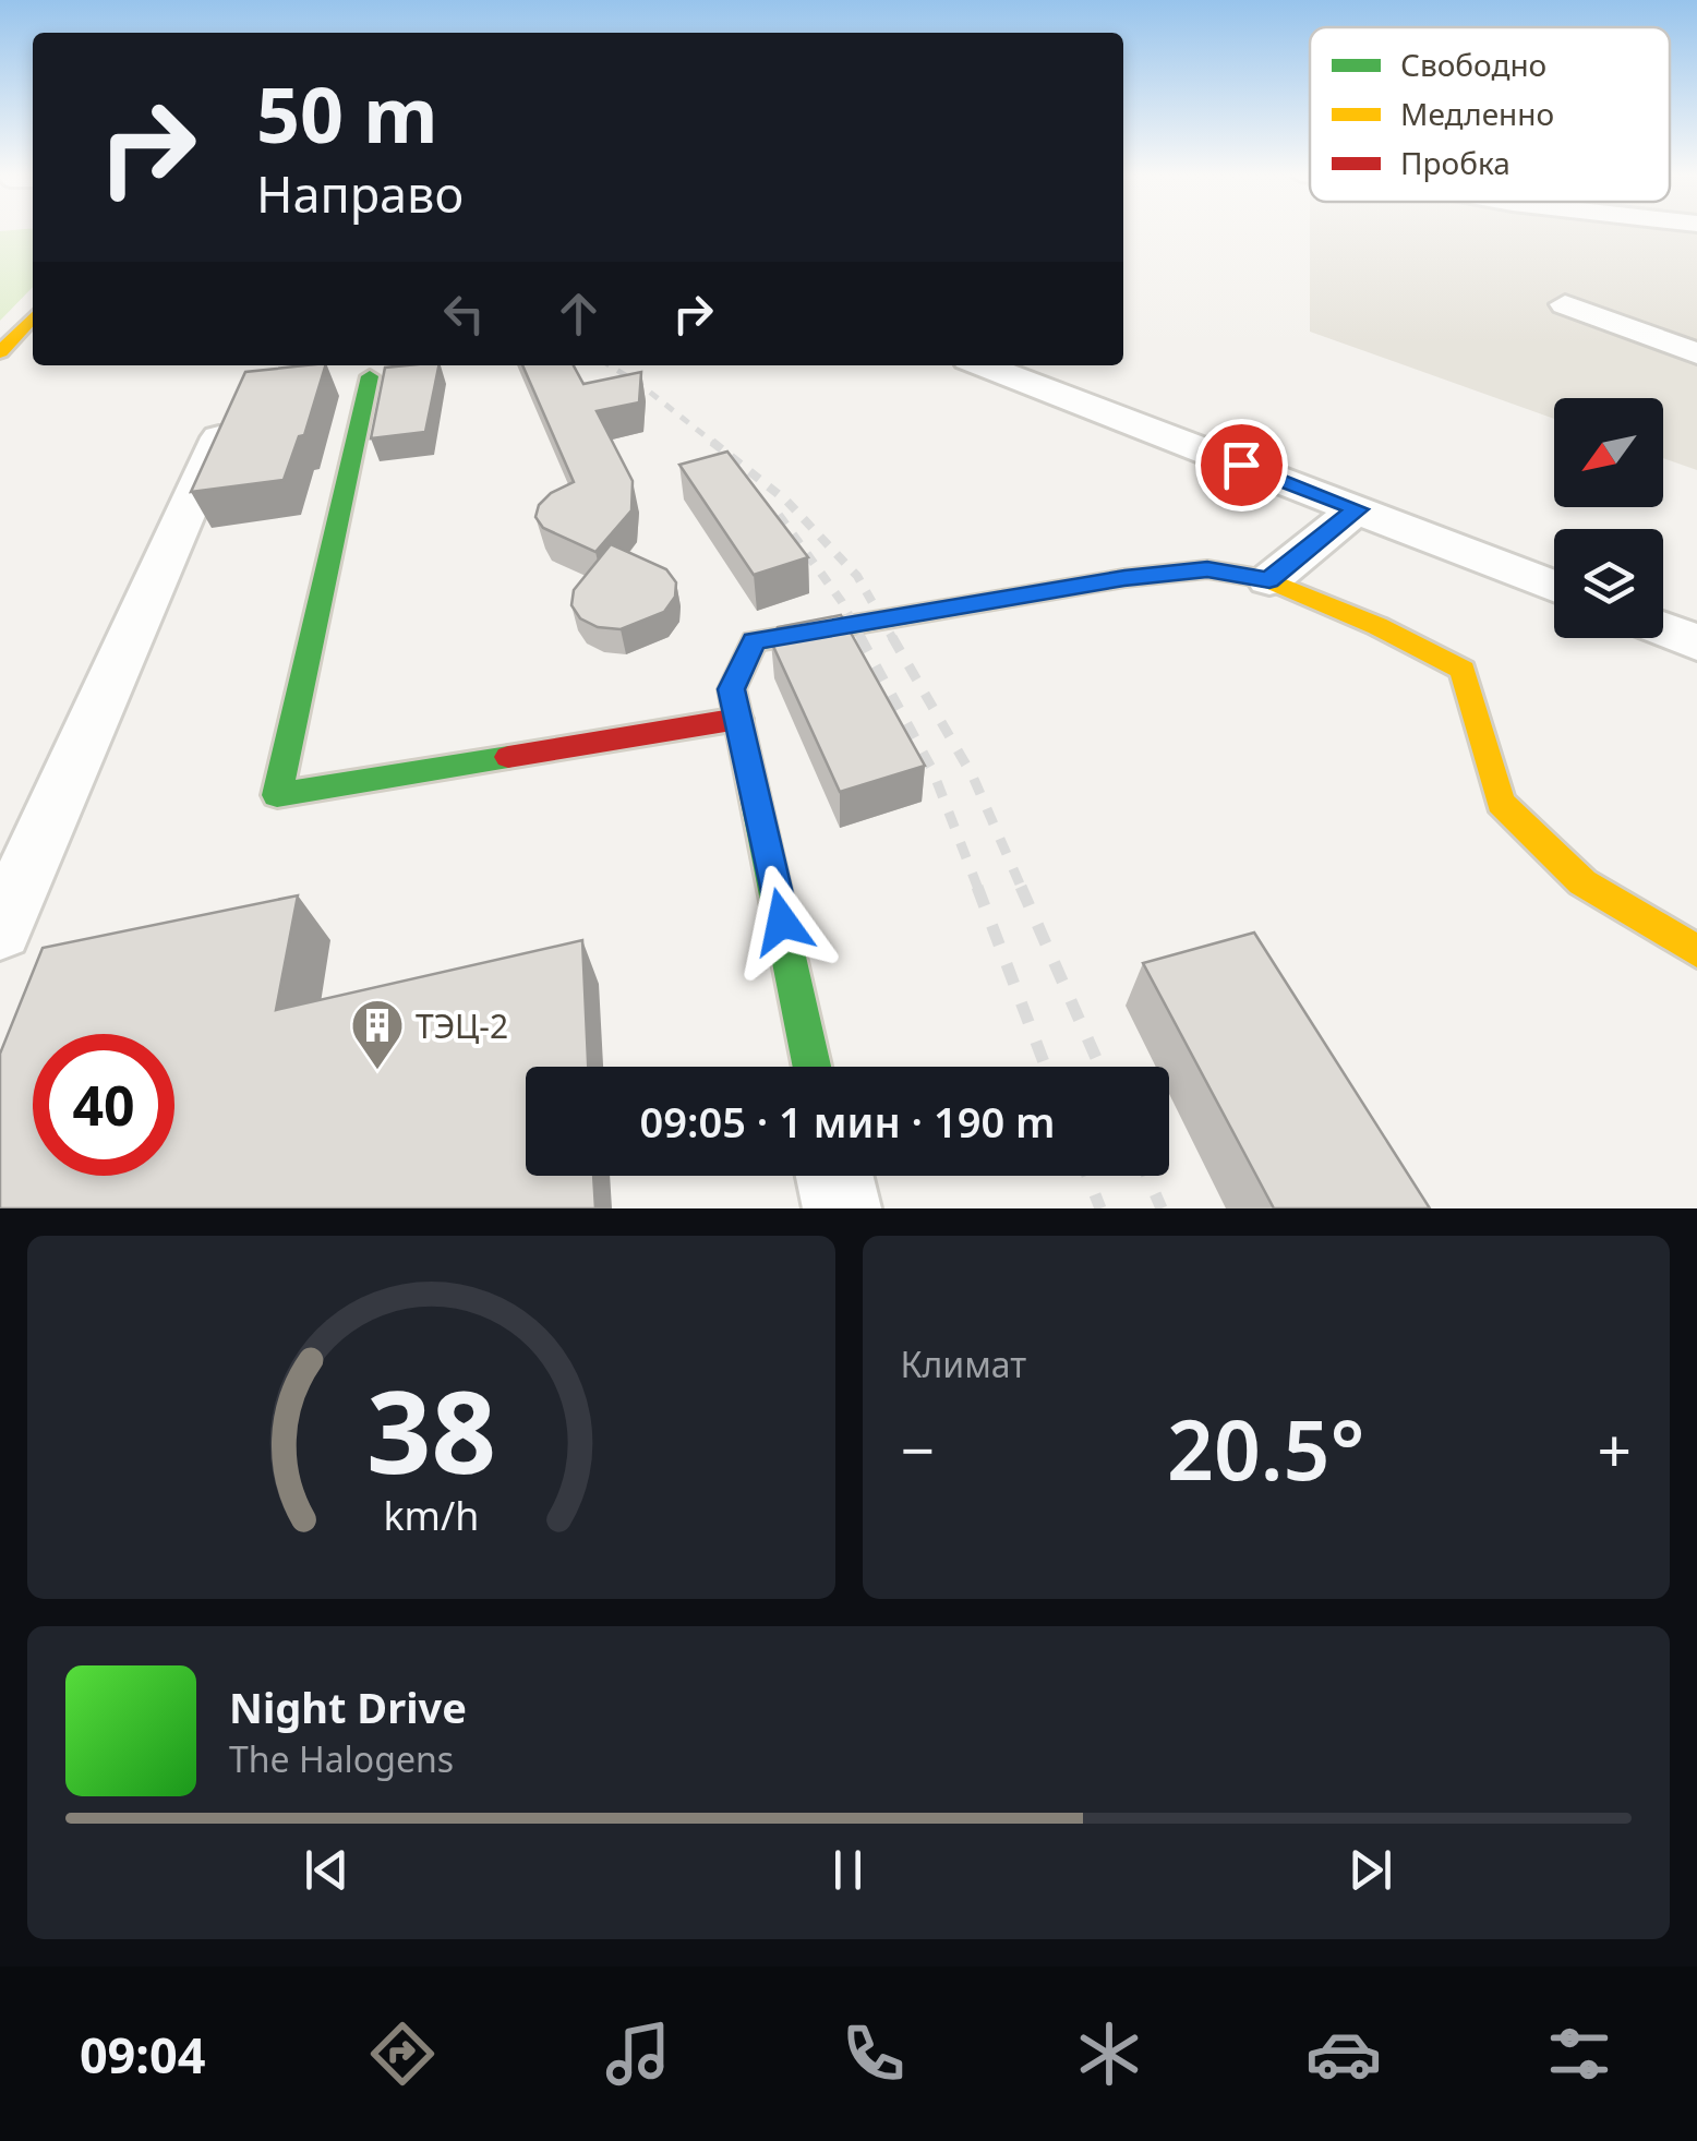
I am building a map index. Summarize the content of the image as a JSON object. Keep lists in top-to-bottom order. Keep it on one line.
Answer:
{"places":{"building":["ТЭЦ-2"]},"legend":["Свободно","Медленно","Пробка"],"north":"bottom left","page":{"turn":["50 m","Направо"],"limit":"40","trip":"09:05 · 1 мин · 190 m","tile":"Климат","heat":["−","20.5°","+"],"song":["Night Drive","The Halogens"],"tabs":"09:04","gauge":["38","km/h"]}}
